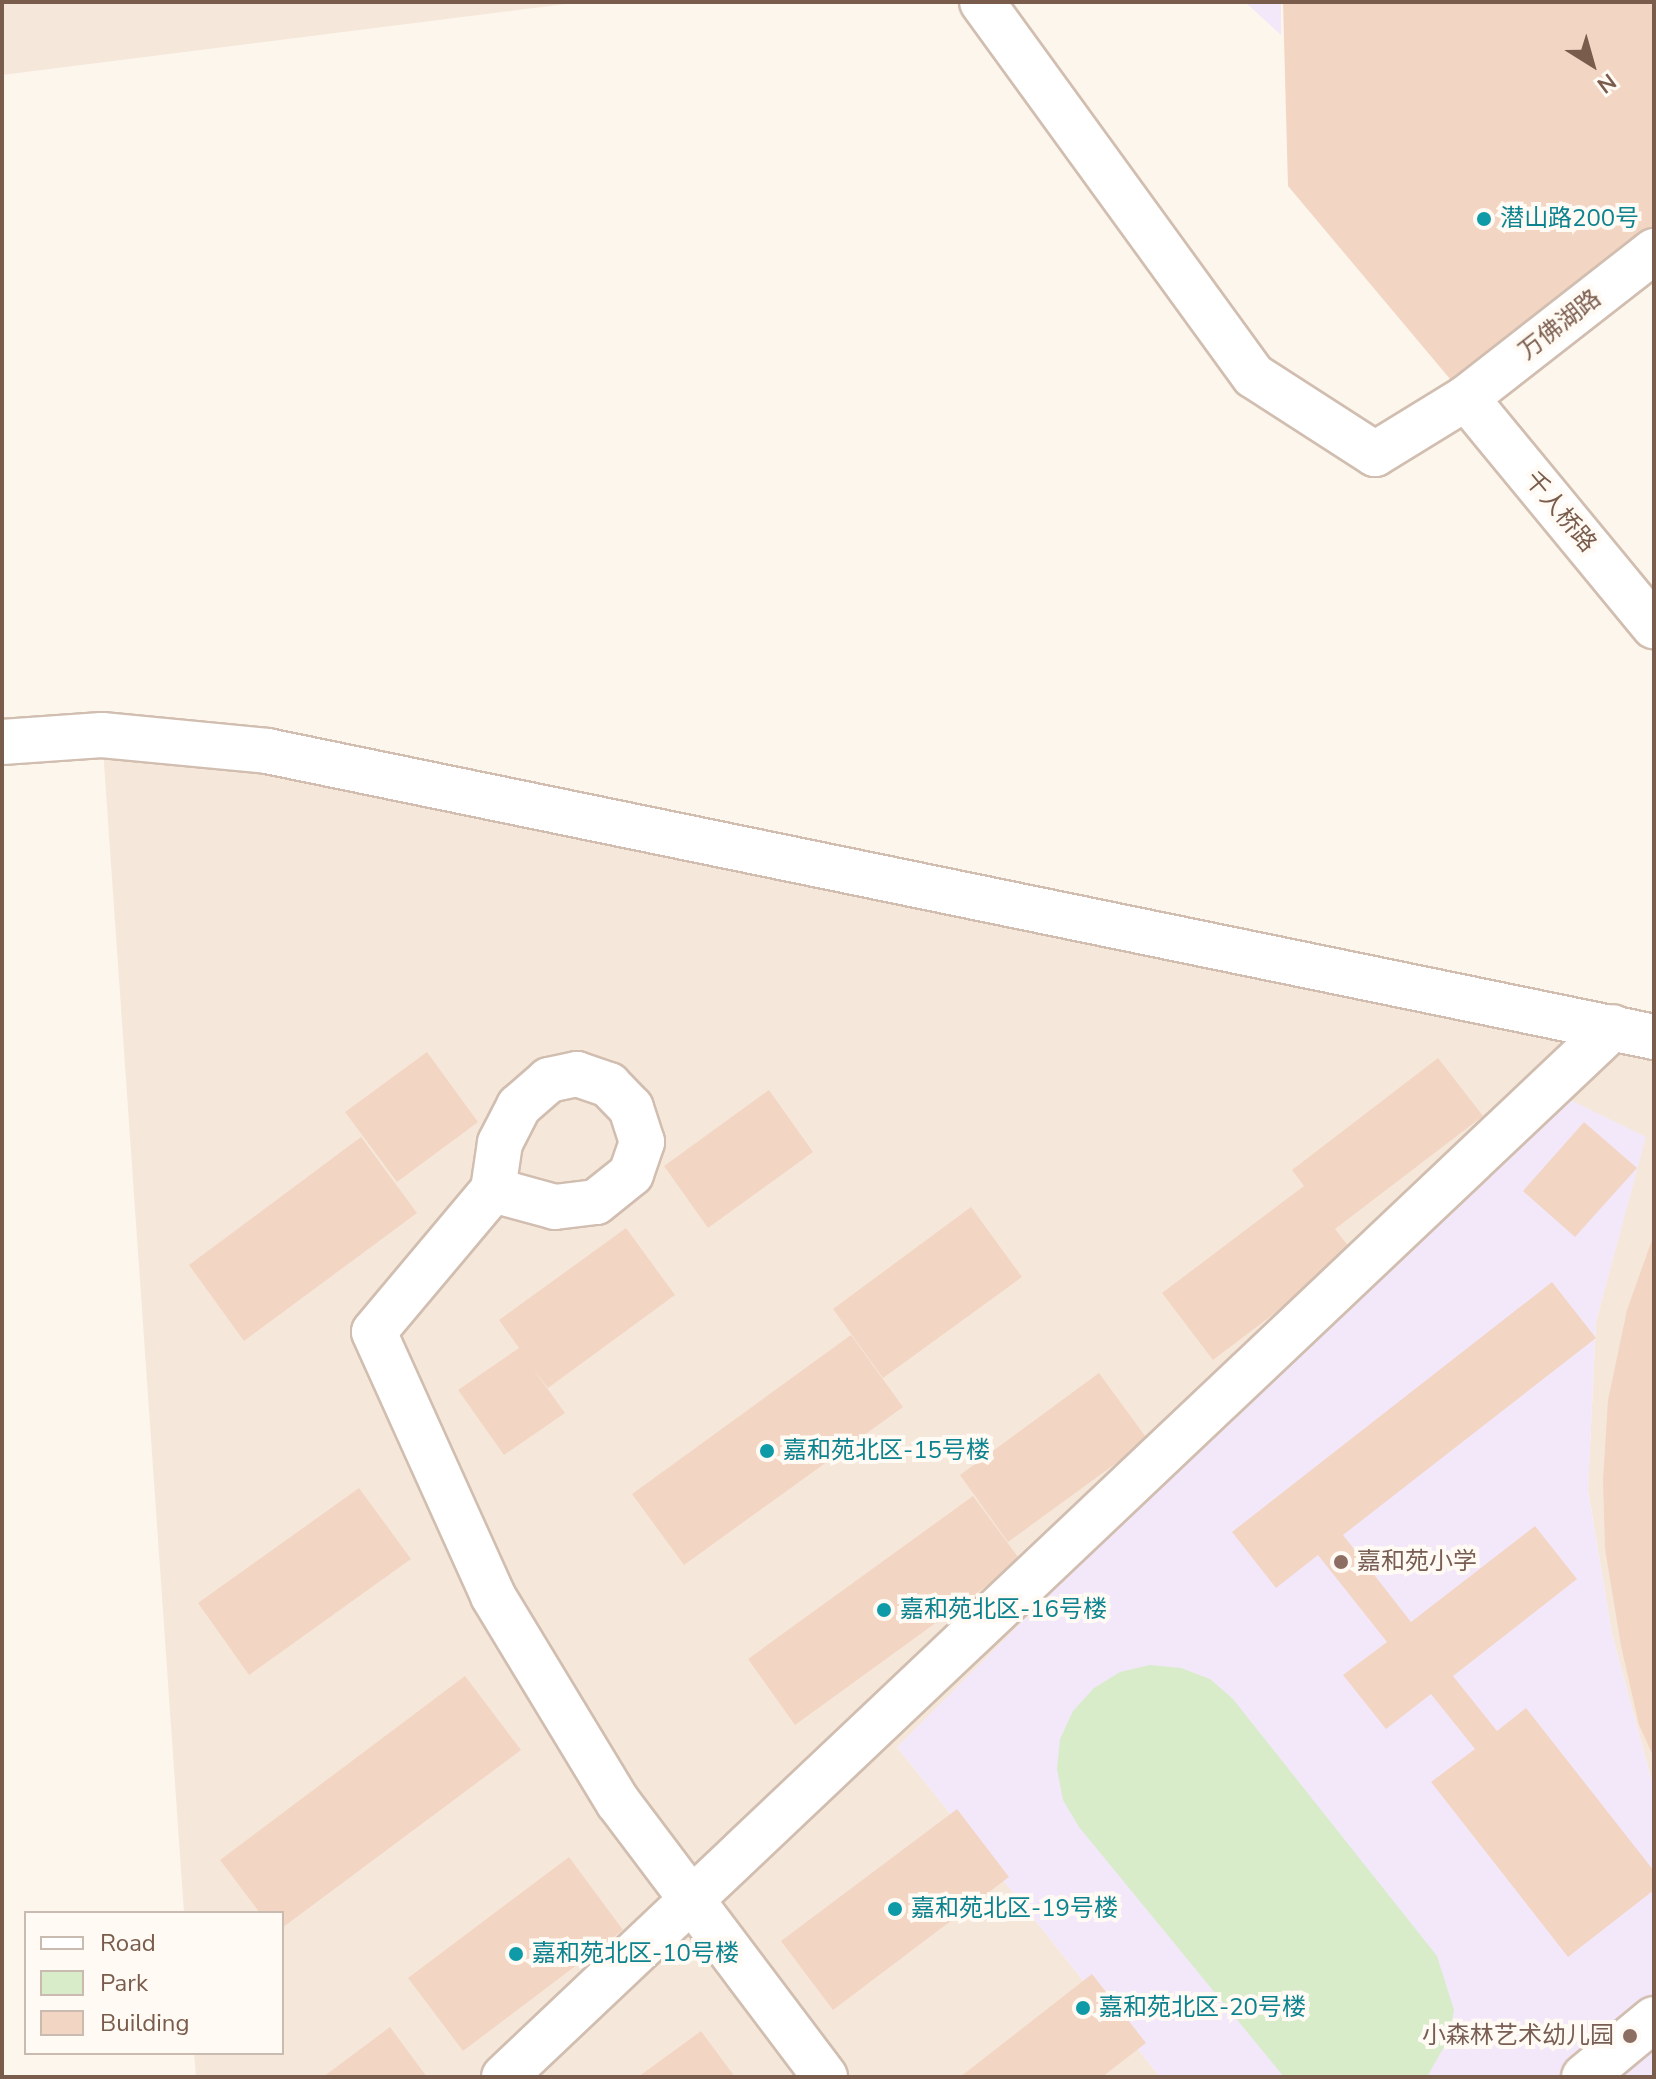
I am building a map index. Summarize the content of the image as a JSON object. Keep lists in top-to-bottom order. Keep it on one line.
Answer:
{"streets":{"street":["万佛湖路","千人桥路"]},"crossings":[["万佛湖路","千人桥路"]],"places":["潜山路200号","嘉和苑北区-15号楼","嘉和苑小学","嘉和苑北区-16号楼","嘉和苑北区-19号楼","嘉和苑北区-10号楼","嘉和苑北区-20号楼","小森林艺术幼儿园"],"legend":["Road","Park","Building"],"north":"bottom right"}
